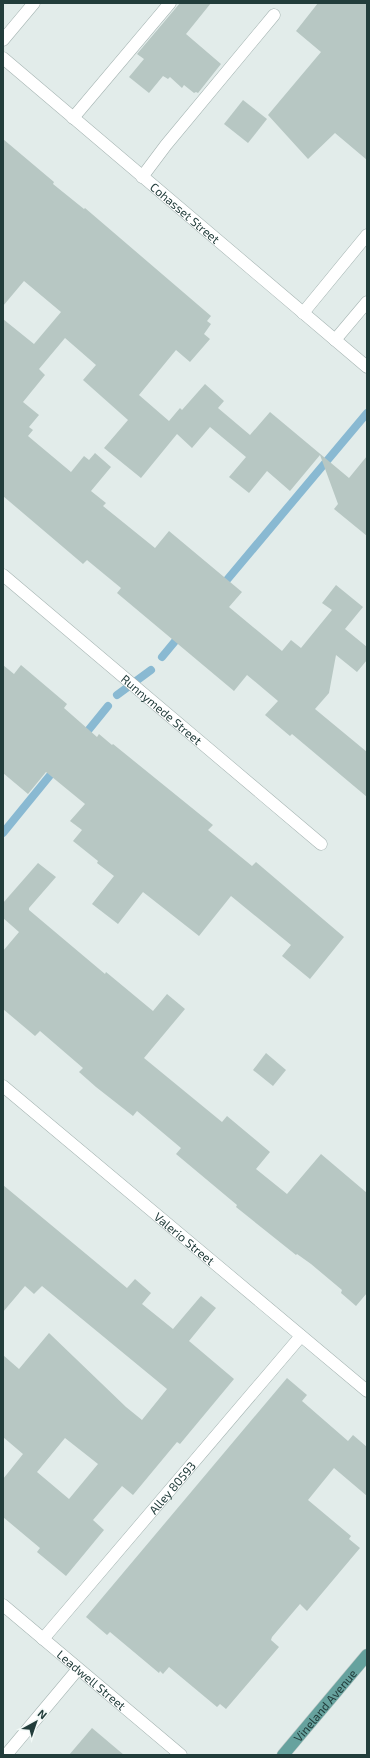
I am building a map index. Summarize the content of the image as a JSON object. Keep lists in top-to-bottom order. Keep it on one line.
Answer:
{"streets":{"main road":["Vineland Avenue"],"street":["Cohasset Street","Runnymede Street","Valerio Street","Alley 80593","Leadwell Street"]},"crossings":[["Valerio Street","Alley 80593"],["Alley 80593","Leadwell Street"]],"north":"top right"}
